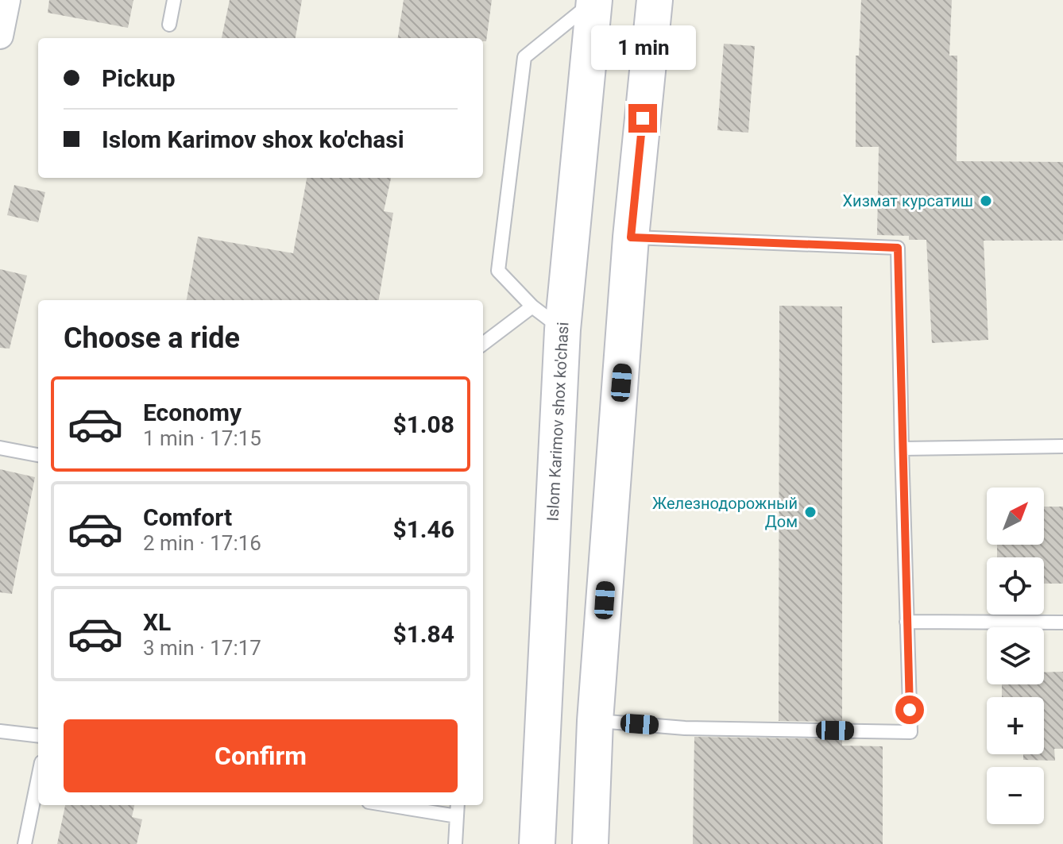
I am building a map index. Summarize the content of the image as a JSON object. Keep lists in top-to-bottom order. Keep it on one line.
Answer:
{"streets":{"main road":["Islom Karimov shox ko'chasi"]},"places":["Хизмат курсатиш","Железнодорожный Дом"],"north":"top right","page":{"bubble":"1 min","banner":["Pickup","Islom Karimov shox ko'chasi"],"heading":"Choose a ride","list":[{"name":"Economy","note":"1 min · 17:15","value":"$1.08"},{"name":"Comfort","note":"2 min · 17:16","value":"$1.46"},{"name":"XL","note":"3 min · 17:17","value":"$1.84"}],"map_buttons":["+","−"],"buttons":"Confirm"}}
